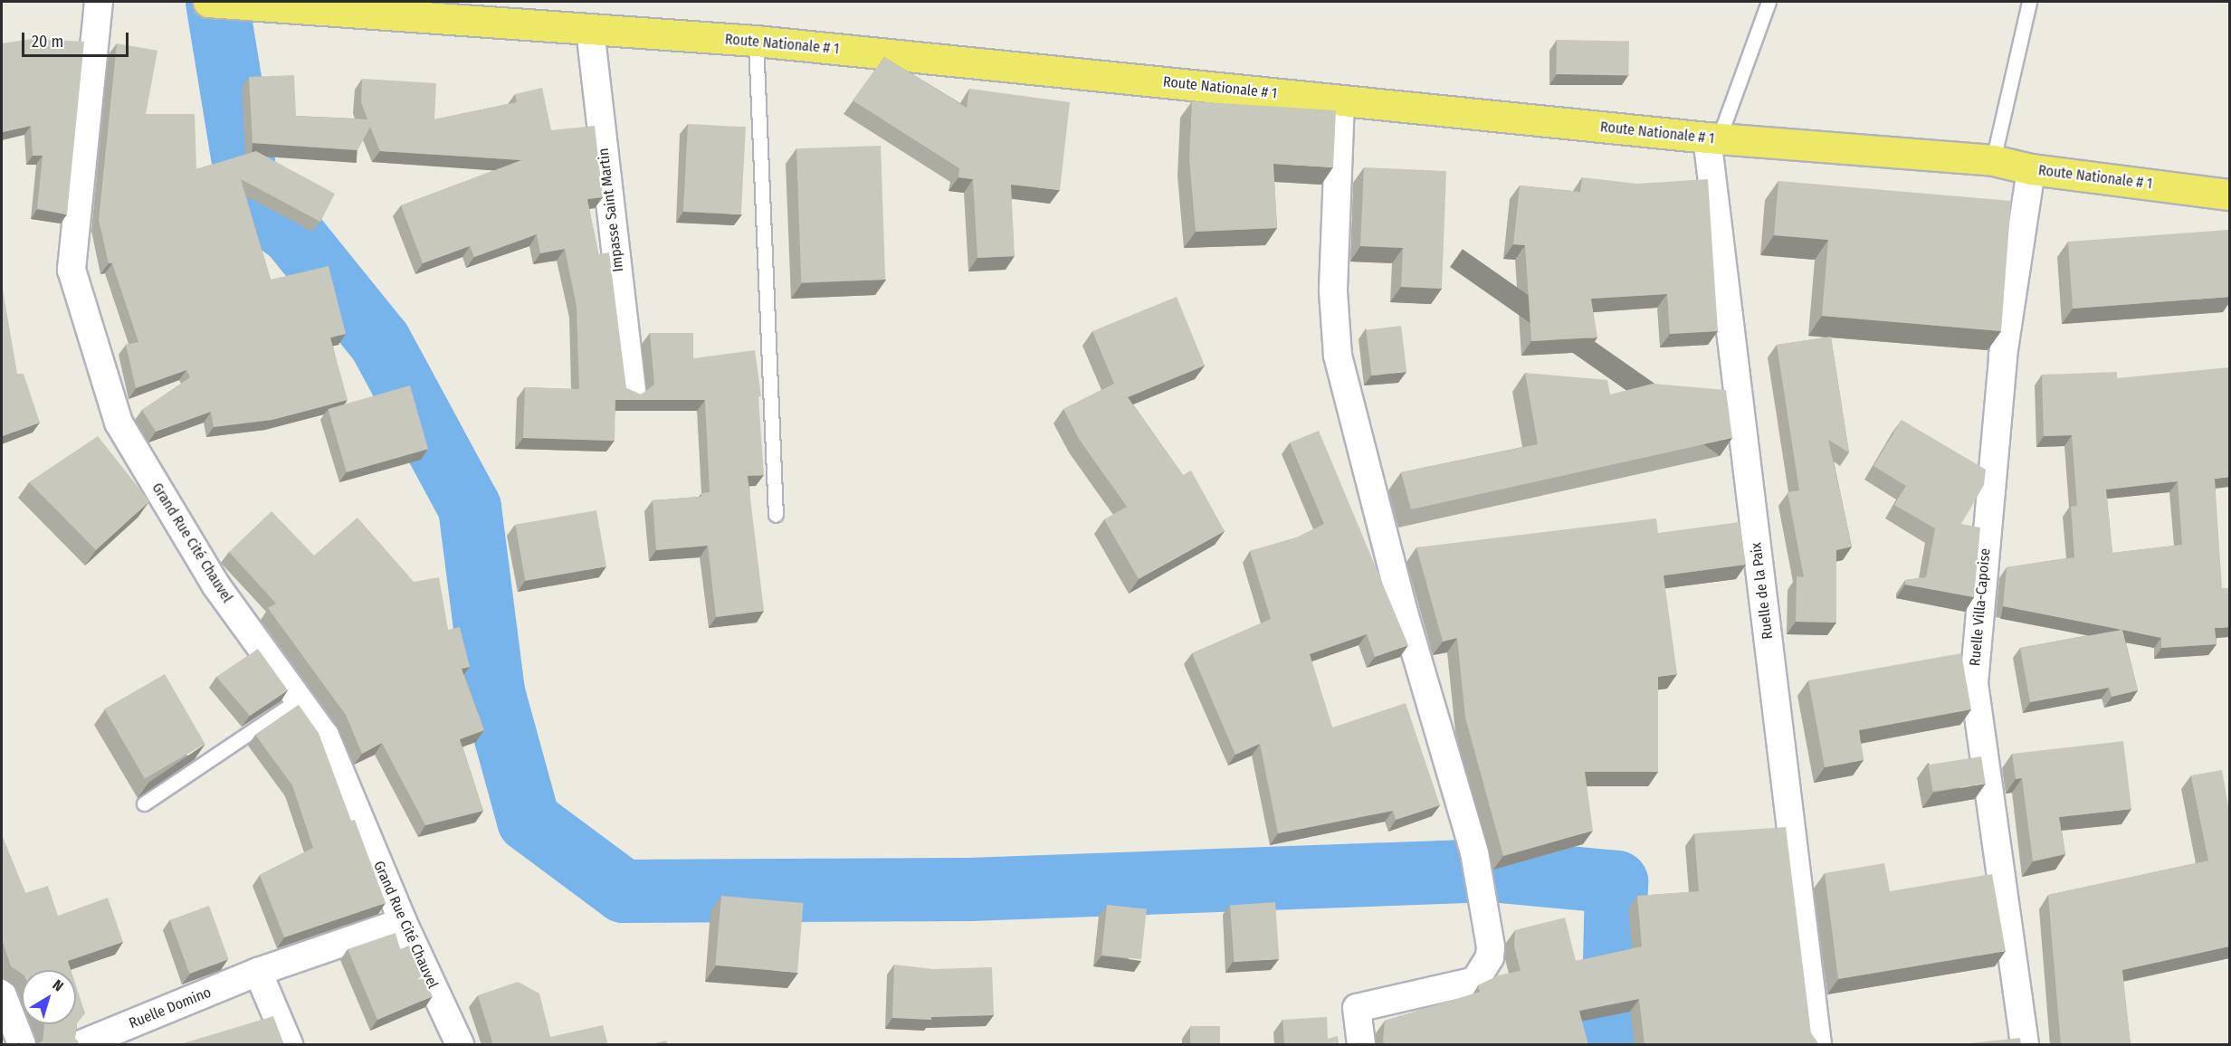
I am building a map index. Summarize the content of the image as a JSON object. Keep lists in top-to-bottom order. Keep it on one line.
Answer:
{"streets":{"main road":["Route Nationale # 1"],"street":["Impasse Saint Martin","Grand Rue Cité Chauvel","Ruelle de la Paix","Ruelle Villa-Capoise","Ruelle Domino"]},"crossings":[["Route Nationale # 1","Impasse Saint Martin"],["Route Nationale # 1","Ruelle de la Paix"],["Route Nationale # 1","Ruelle Villa-Capoise"],["Grand Rue Cité Chauvel","Ruelle Domino"]],"scale_bar":"20 m","north":"top right"}
